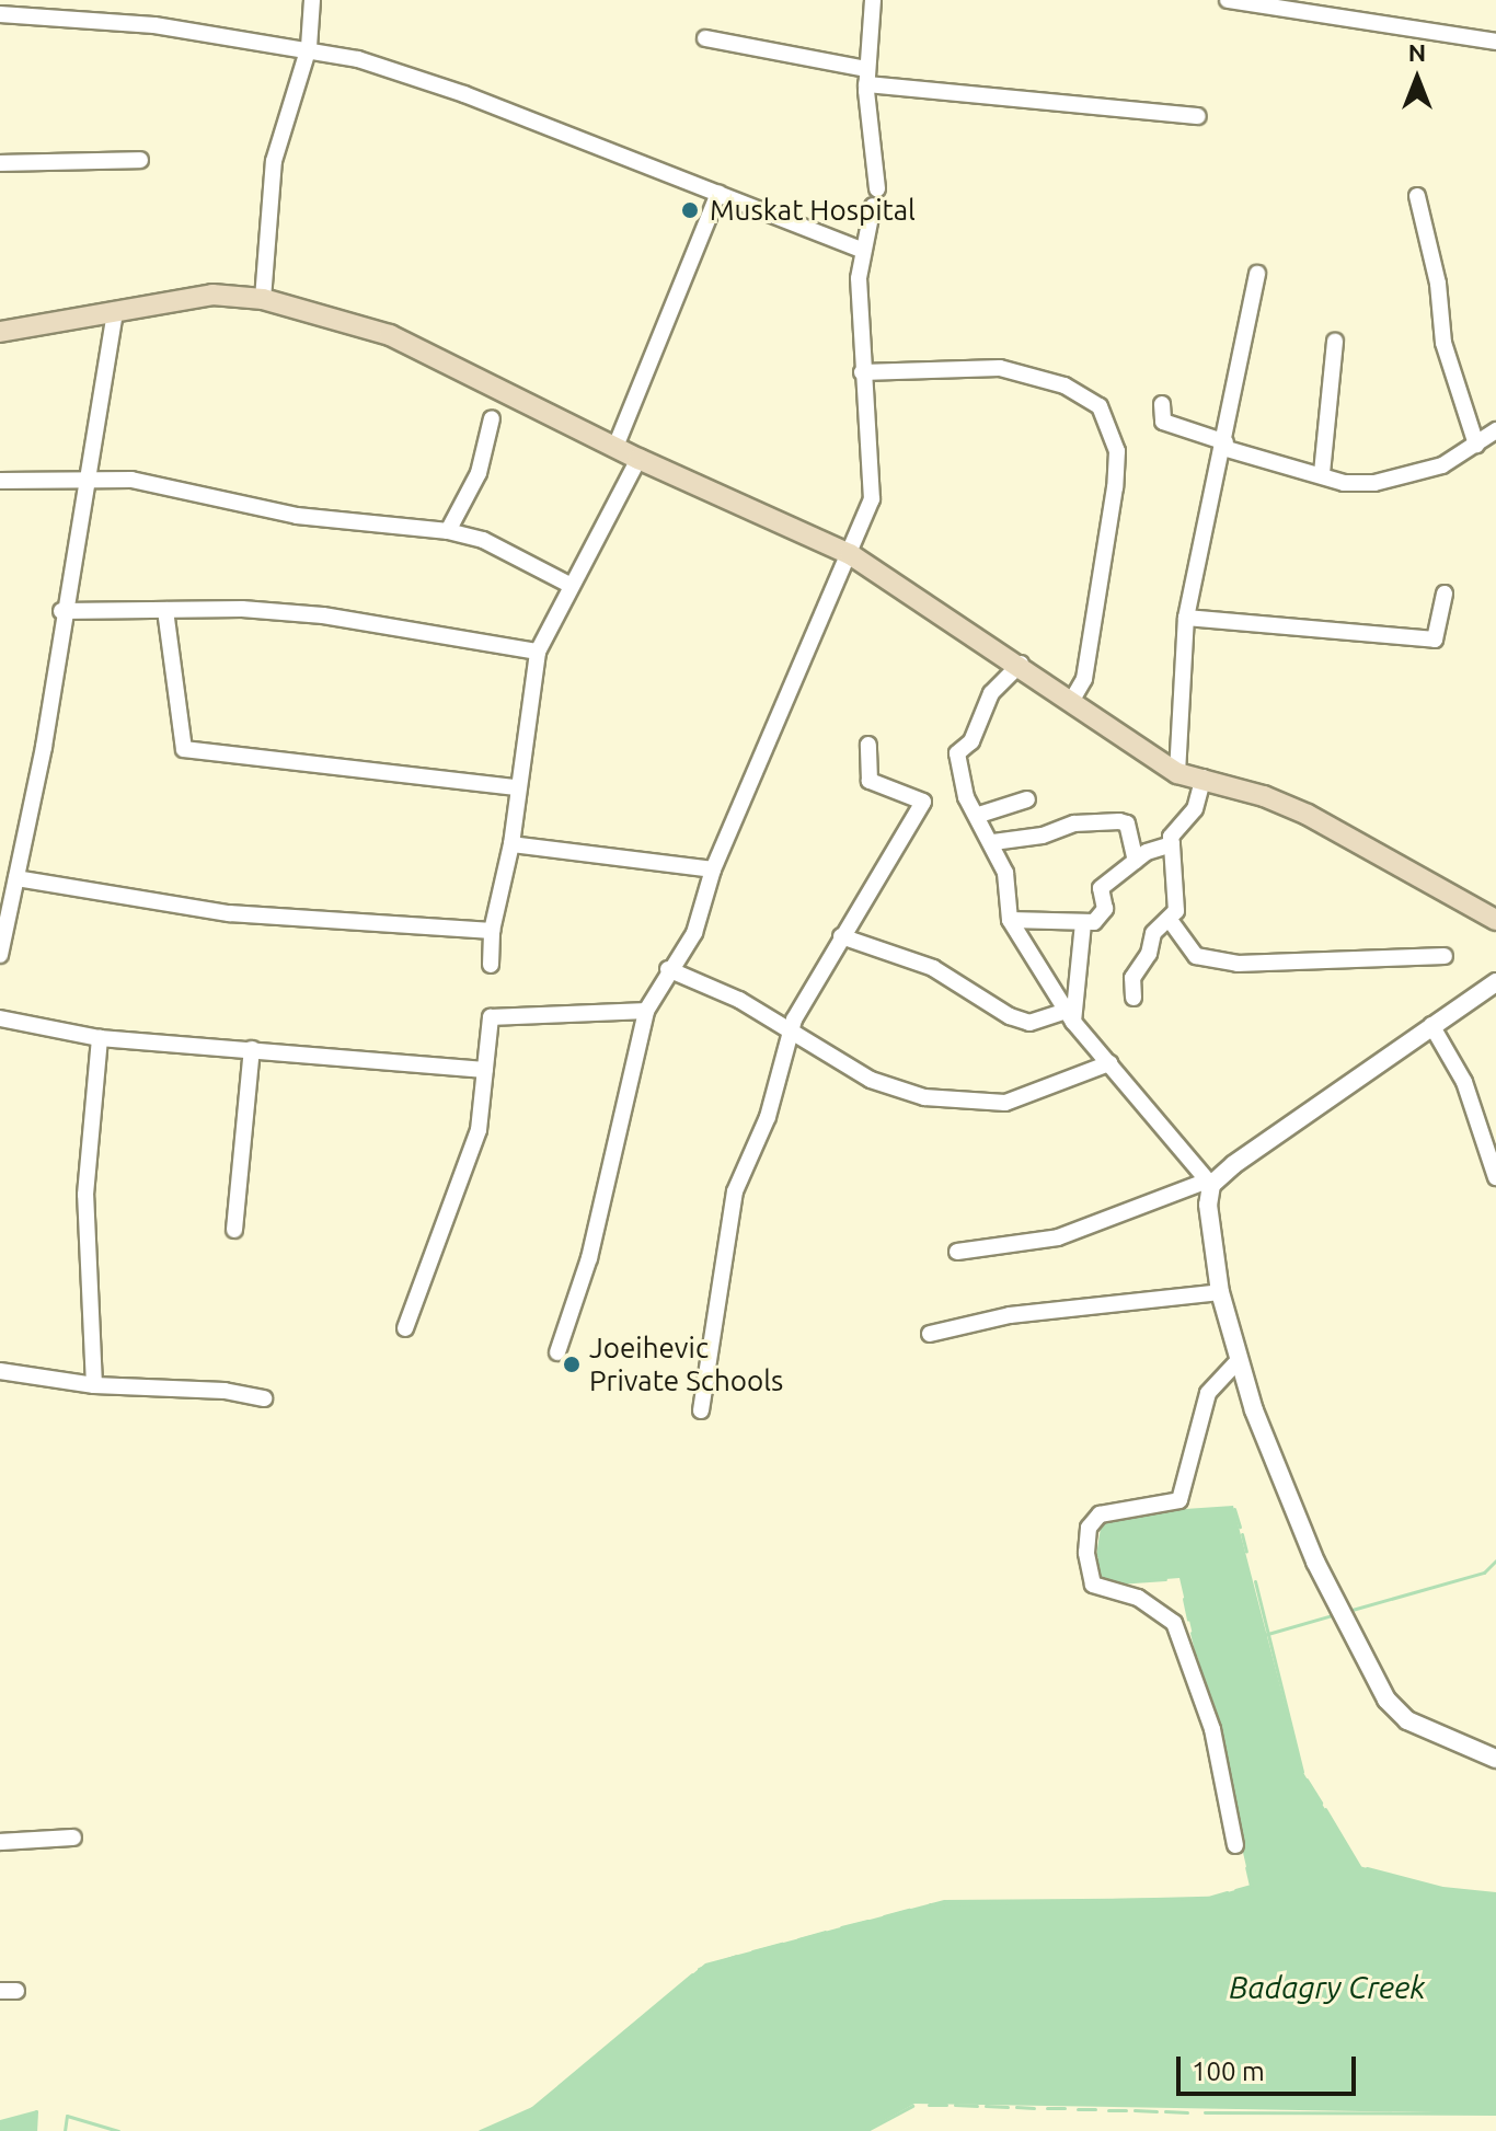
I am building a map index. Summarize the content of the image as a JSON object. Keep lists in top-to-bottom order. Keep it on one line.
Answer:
{"water":["Badagry Creek"],"places":["Muskat Hospital","Joeihevic Private Schools"],"scale_bar":"100 m","north":"top"}
